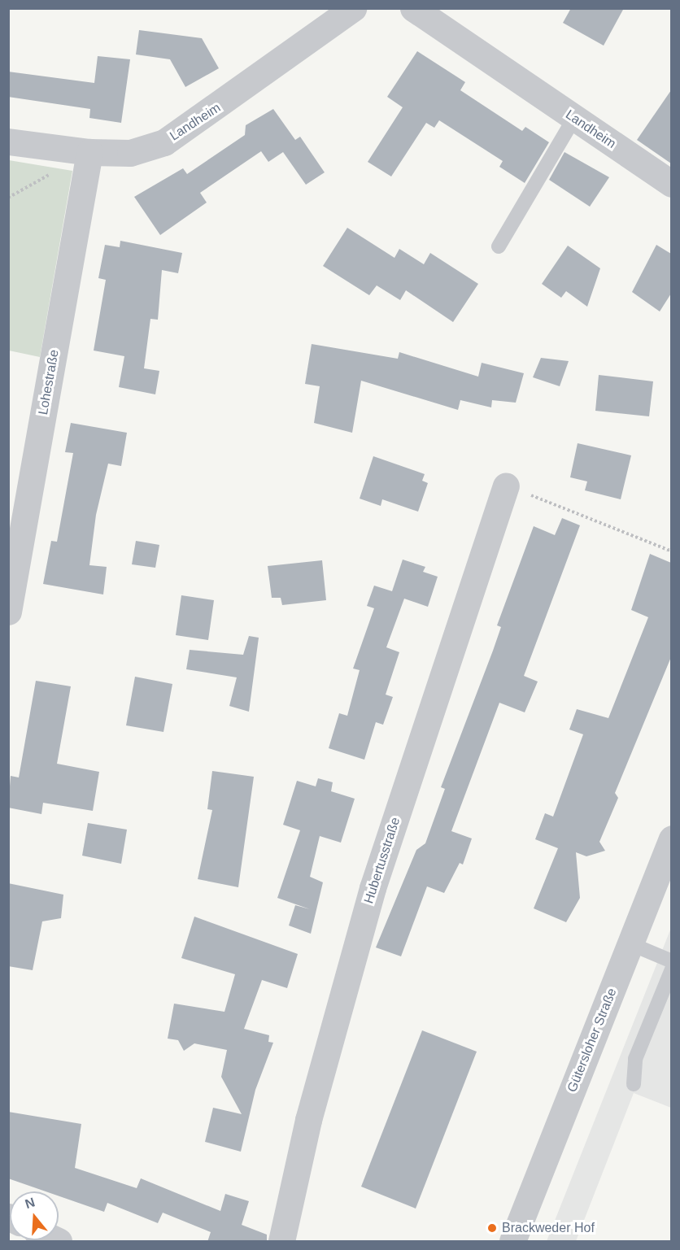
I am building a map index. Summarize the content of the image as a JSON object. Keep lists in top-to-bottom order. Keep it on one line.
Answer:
{"streets":{"street":["Landheim","Lohestraße","Hubertusstraße","Gütersloher Straße"]},"crossings":[["Landheim","Lohestraße"]],"places":["Brackweder Hof"],"north":"top"}
